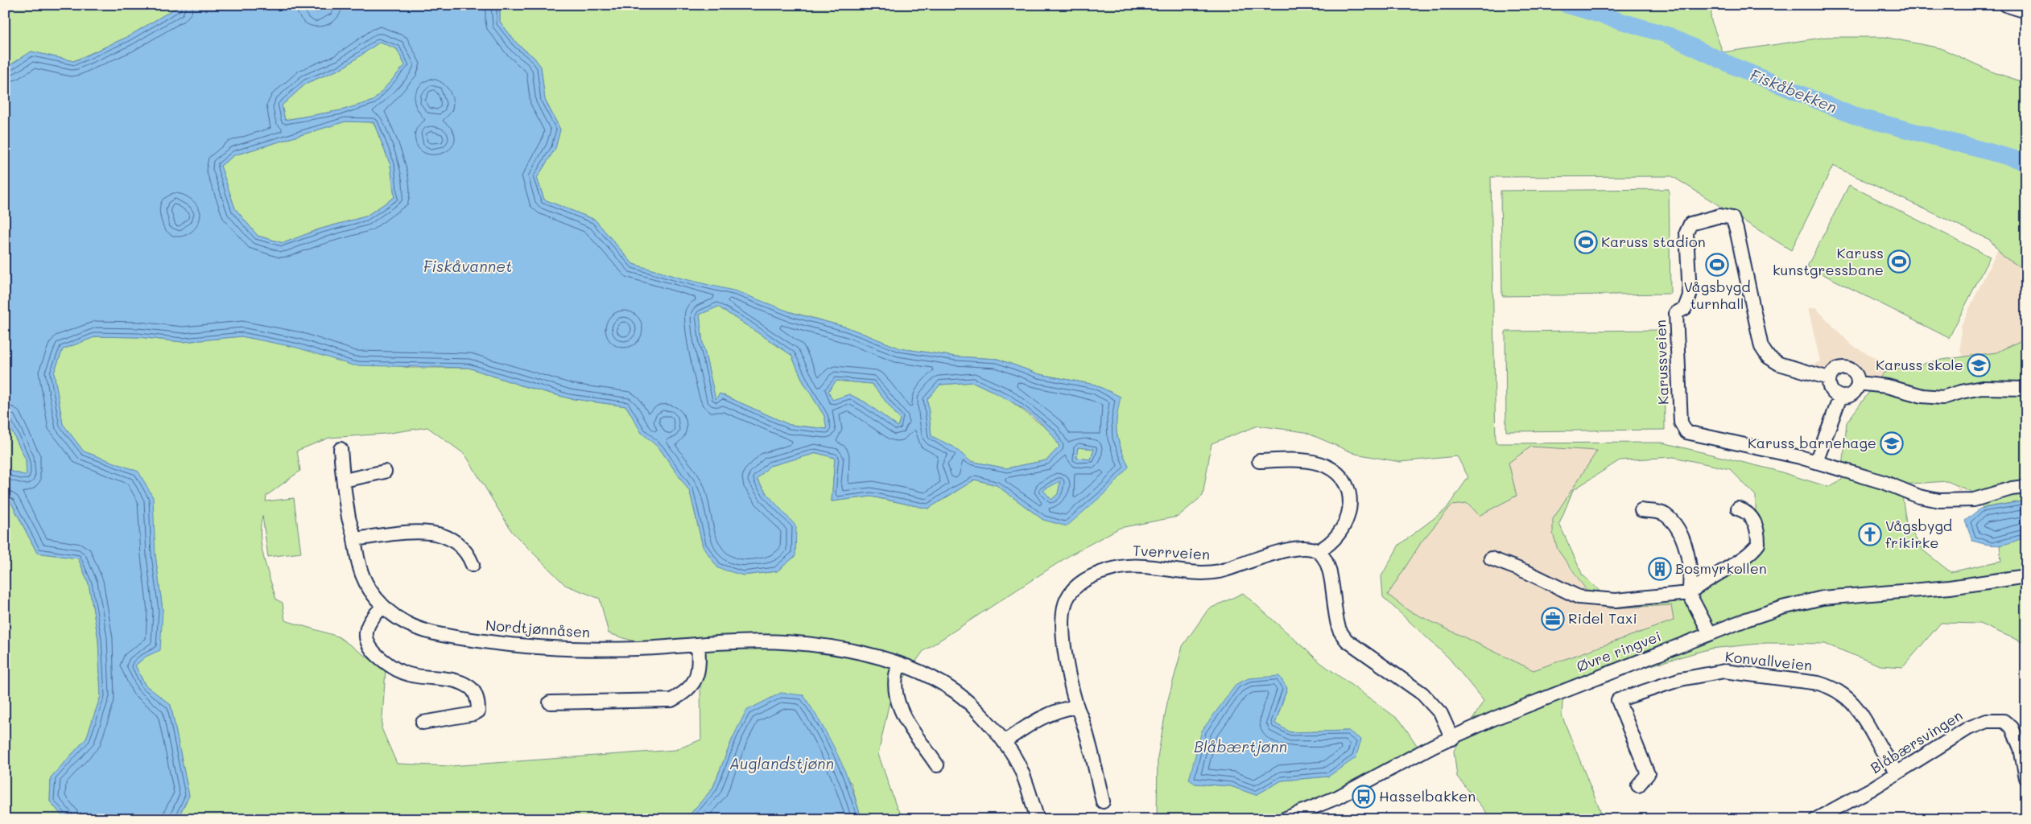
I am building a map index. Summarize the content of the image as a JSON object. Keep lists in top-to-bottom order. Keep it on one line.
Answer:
{"streets":{"street":["Karussveien","Tverrveien","Nordtjønnåsen","Øvre ringvei","Konvallveien","Blåbærsvingen"]},"crossings":[["Konvallveien","Blåbærsvingen"]],"water":["Fiskåbekken","Fiskåvannet","Blåbærtjønn","Auglandstjønn"],"places":{"sports":["Karuss stadion","Karuss kunstgressbane","Vågsbygd turnhall"],"school or university":["Karuss skole","Karuss barnehage"],"church":["Vågsbygd frikirke"],"building":["Bosmyrkollen"],"office":["Ridel Taxi"],"bus stop":["Hasselbakken"]}}
